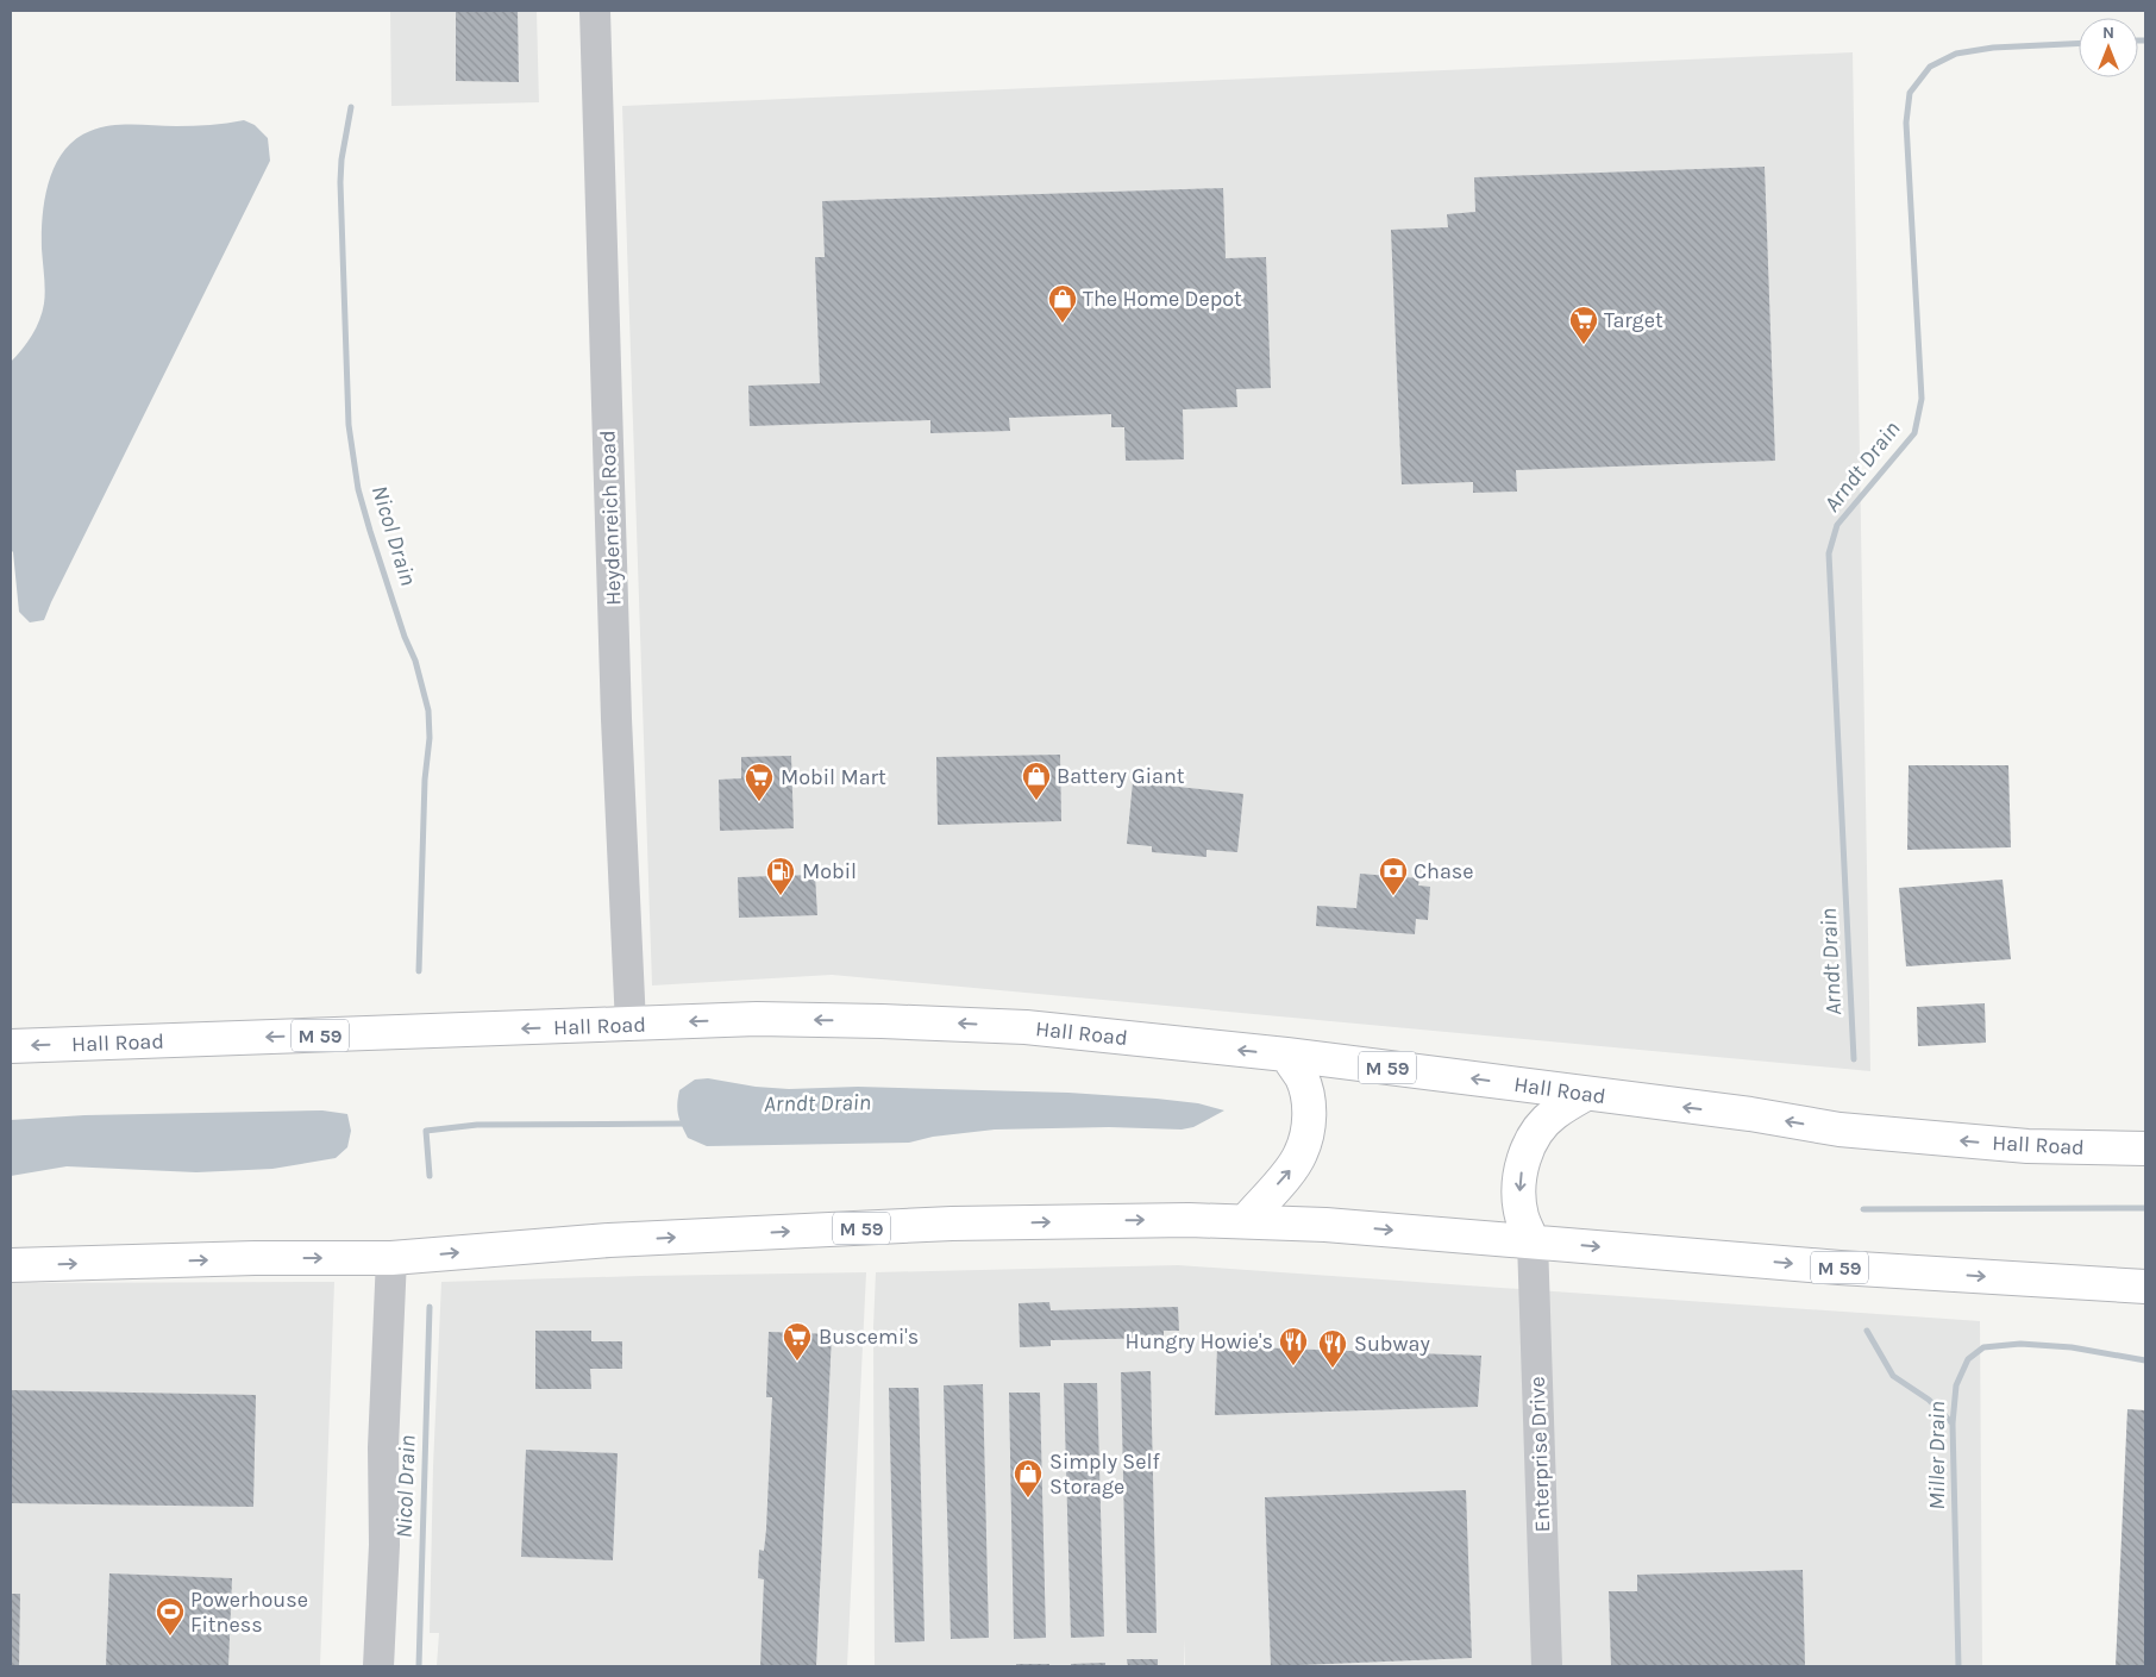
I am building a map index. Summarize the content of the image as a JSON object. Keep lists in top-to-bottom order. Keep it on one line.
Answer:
{"streets":{"highway":["Hall Road","M 59"],"street":["Heydenreich Road","Enterprise Drive"]},"crossings":[["Heydenreich Road","Hall Road"],["M 59","Enterprise Drive"]],"water":["Arndt Drain","Nicol Drain","Miller Drain"],"places":{"shop":["The Home Depot","Battery Giant","Simply Self Storage"],"supermarket":["Target","Mobil Mart","Buscemi's"],"fuel station":["Mobil"],"bank":["Chase"],"restaurant":["Hungry Howie's","Subway"],"sports":["Powerhouse Fitness"]},"north":"top"}
